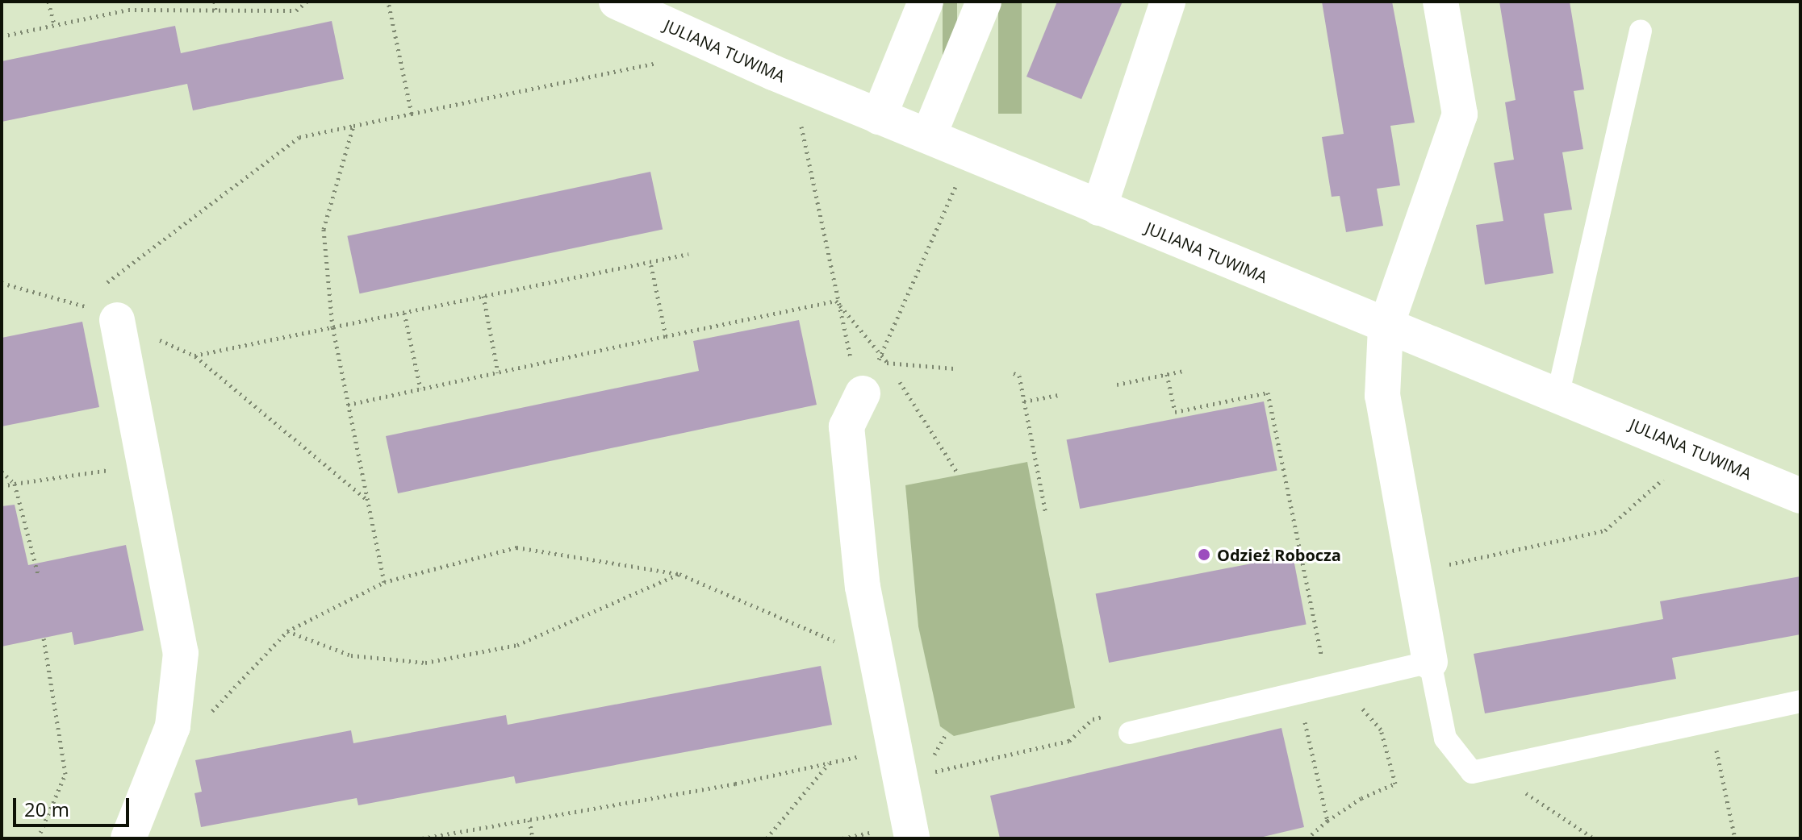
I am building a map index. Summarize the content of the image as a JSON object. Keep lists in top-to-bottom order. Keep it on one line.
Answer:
{"streets":{"street":["JULIANA TUWIMA"]},"places":["Odzież Robocza"],"scale_bar":"20 m"}
